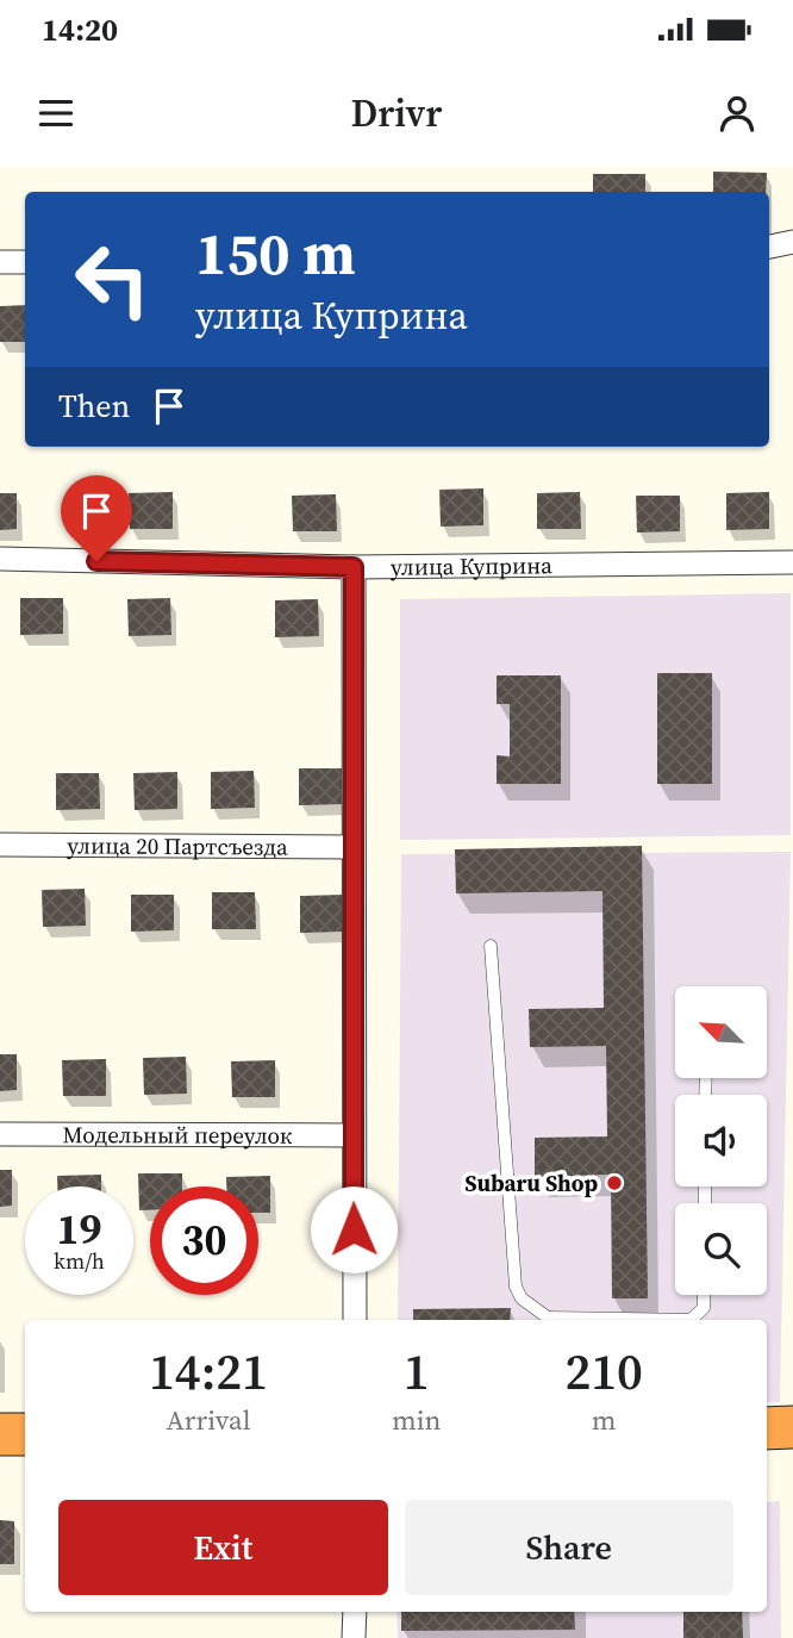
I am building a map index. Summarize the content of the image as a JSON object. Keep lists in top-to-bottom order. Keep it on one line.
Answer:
{"streets":{"street":["улица Куприна","улица 20 Партсъезда","Модельный переулок"]},"places":["Subaru Shop"],"north":"top left","page":{"status":"14:20","header":"Drivr","turn":["150 m","улица Куприна"],"then":"Then","speed":"19 km/h","limit":"30","eta":["14:21","Arrival","1","min","210","m"],"buttons":["Exit","Share"]}}
